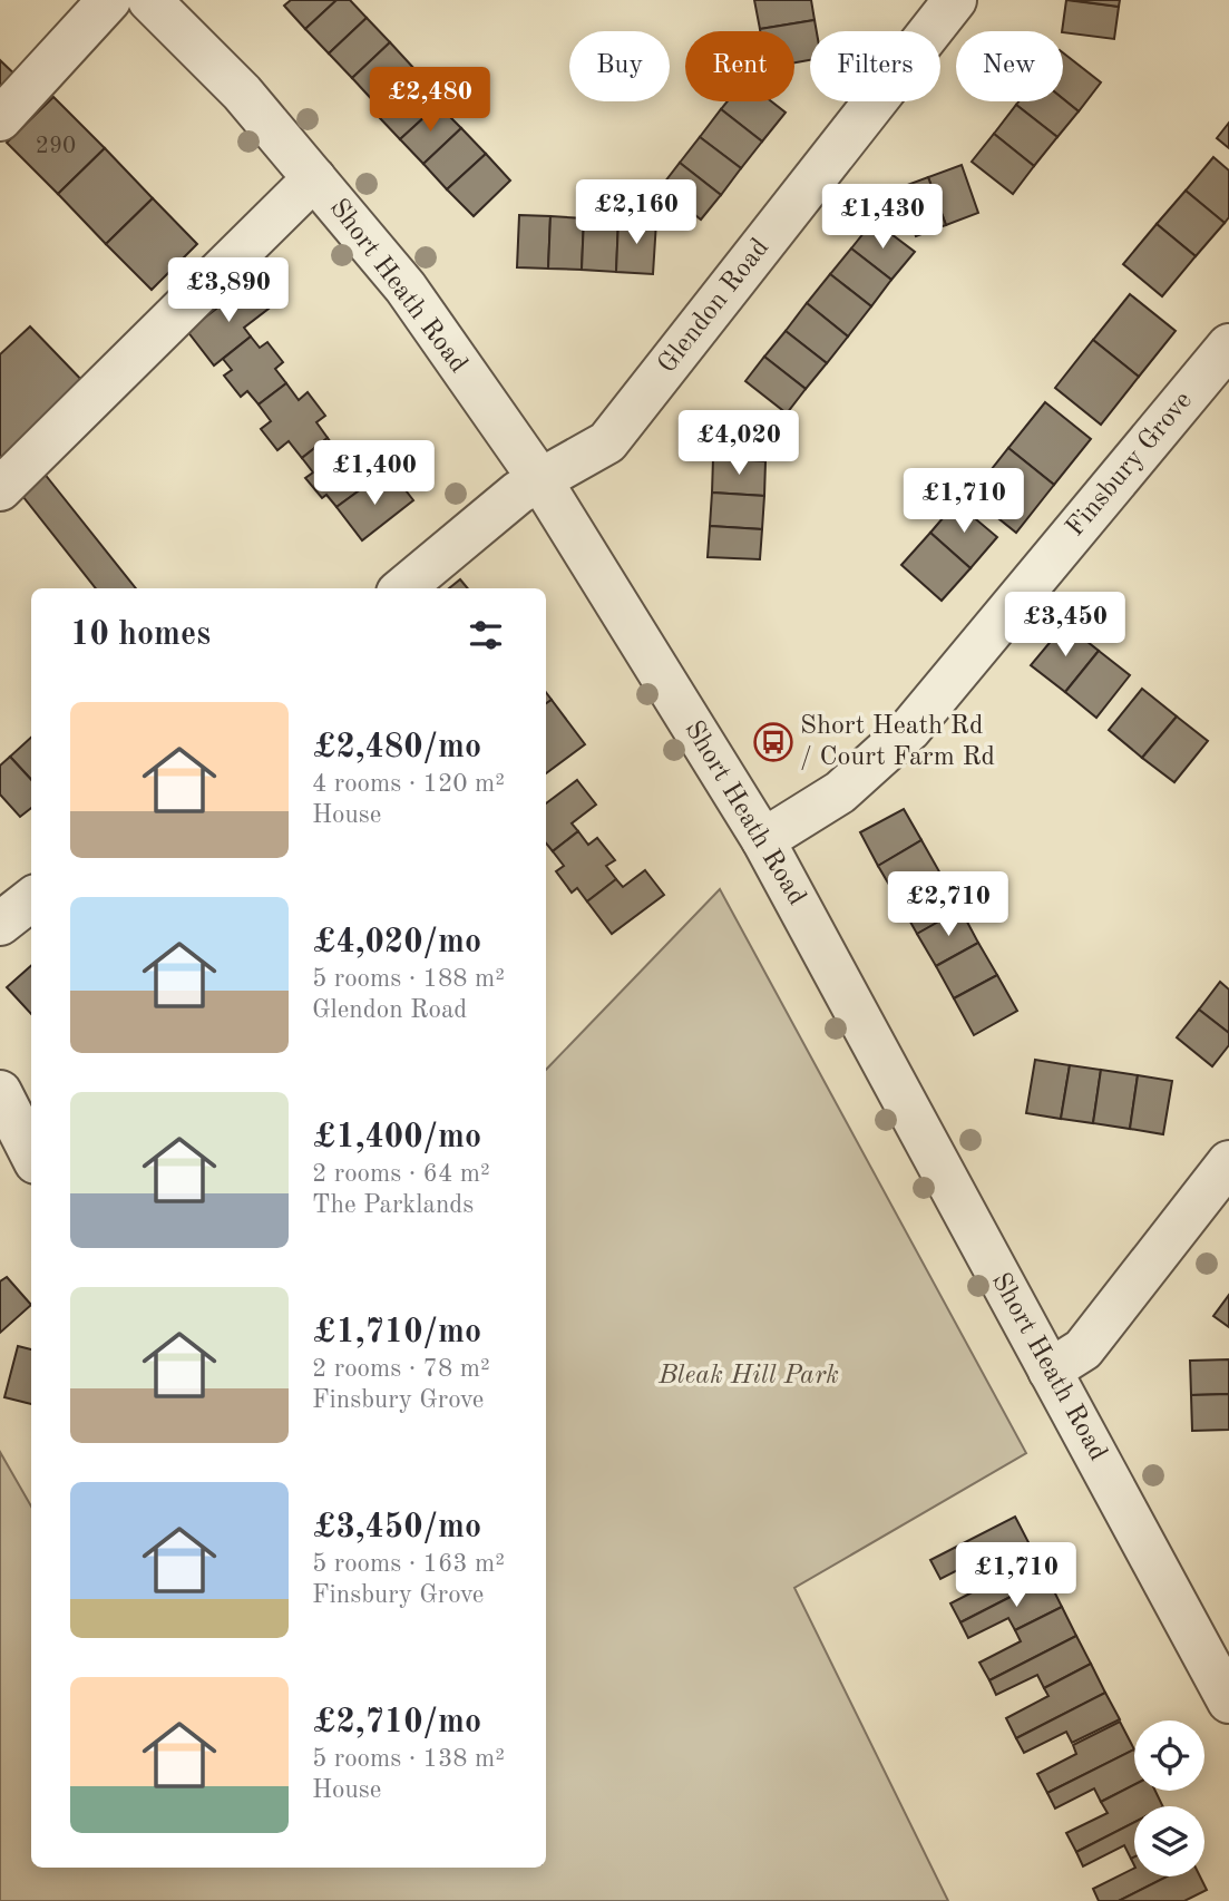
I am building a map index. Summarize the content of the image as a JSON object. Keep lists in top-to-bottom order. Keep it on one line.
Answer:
{"streets":{"street":["Short Heath Road","Glendon Road","Finsbury Grove"]},"crossings":[["Short Heath Road","Glendon Road"],["Short Heath Road","Finsbury Grove"]],"parks":["Bleak Hill Park"],"places":{"bus stop":["Short Heath Rd / Court Farm Rd"]},"house_numbers":["290"],"page":{"chip":["Buy","Rent","Filters","New"],"price":["£2,480","£2,160","£1,430","£3,890","£4,020","£1,400","£1,710","£3,450","£2,710","£1,710"],"heading":"10 homes","list":[{"name":"£2,480/mo","note":"4 rooms · 120 m² · House"},{"name":"£4,020/mo","note":"5 rooms · 188 m² · Glendon Road"},{"name":"£1,400/mo","note":"2 rooms · 64 m² · The Parklands"},{"name":"£1,710/mo","note":"2 rooms · 78 m² · Finsbury Grove"},{"name":"£3,450/mo","note":"5 rooms · 163 m² · Finsbury Grove"},{"name":"£2,710/mo","note":"5 rooms · 138 m² · House"}]}}
